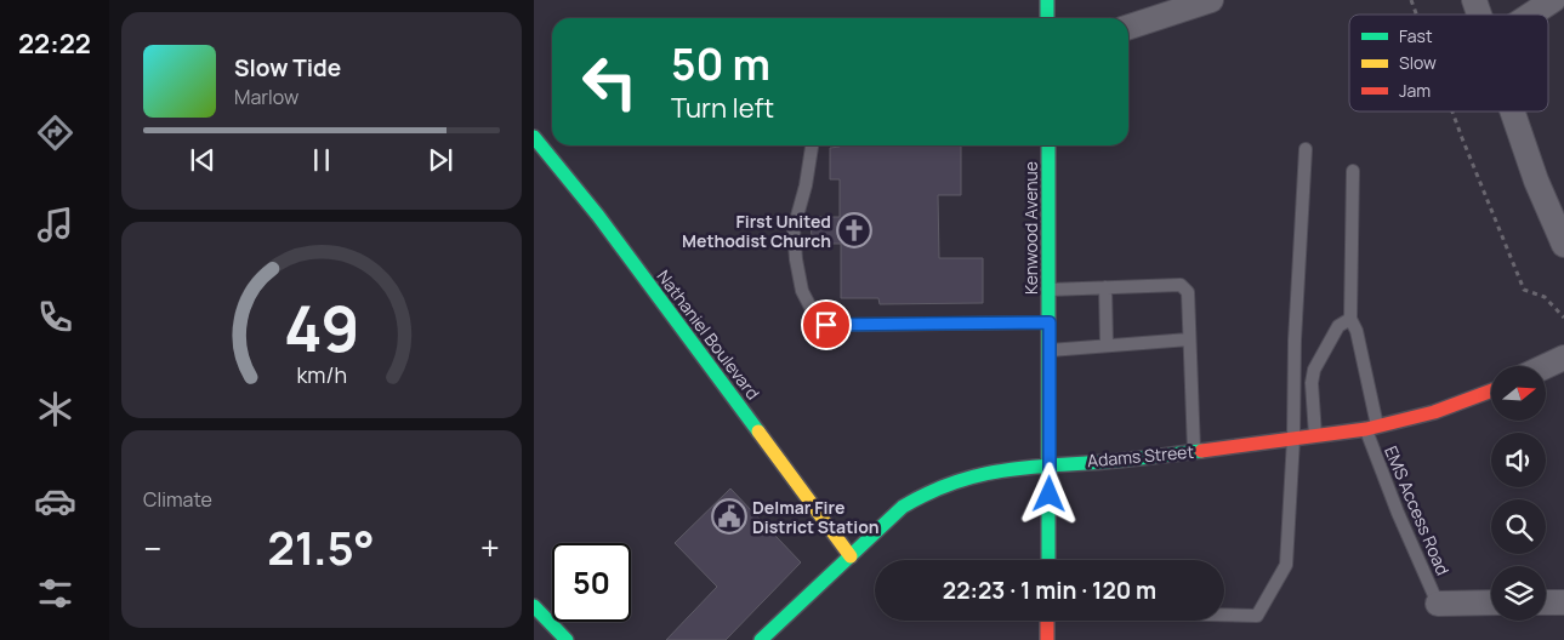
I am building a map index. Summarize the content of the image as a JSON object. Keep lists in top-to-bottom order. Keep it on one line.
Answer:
{"streets":{"street":["Kenwood Avenue","Nathaniel Boulevard","Adams Street"],"lane":["EMS Access Road"]},"crossings":[["Kenwood Avenue","Adams Street"],["Nathaniel Boulevard","Adams Street"],["Adams Street","EMS Access Road"]],"places":{"church":["First United Methodist Church"],"public building":["Delmar Fire District Station"]},"legend":["Fast","Slow","Jam"],"north":"right","page":{"tabs":"22:22","turn":["50 m","Turn left"],"song":["Slow Tide","Marlow"],"tile":"Climate","heat":["−","21.5°","+"],"limit":"50","trip":"22:23 · 1 min · 120 m","gauge":["49","km/h"]}}
